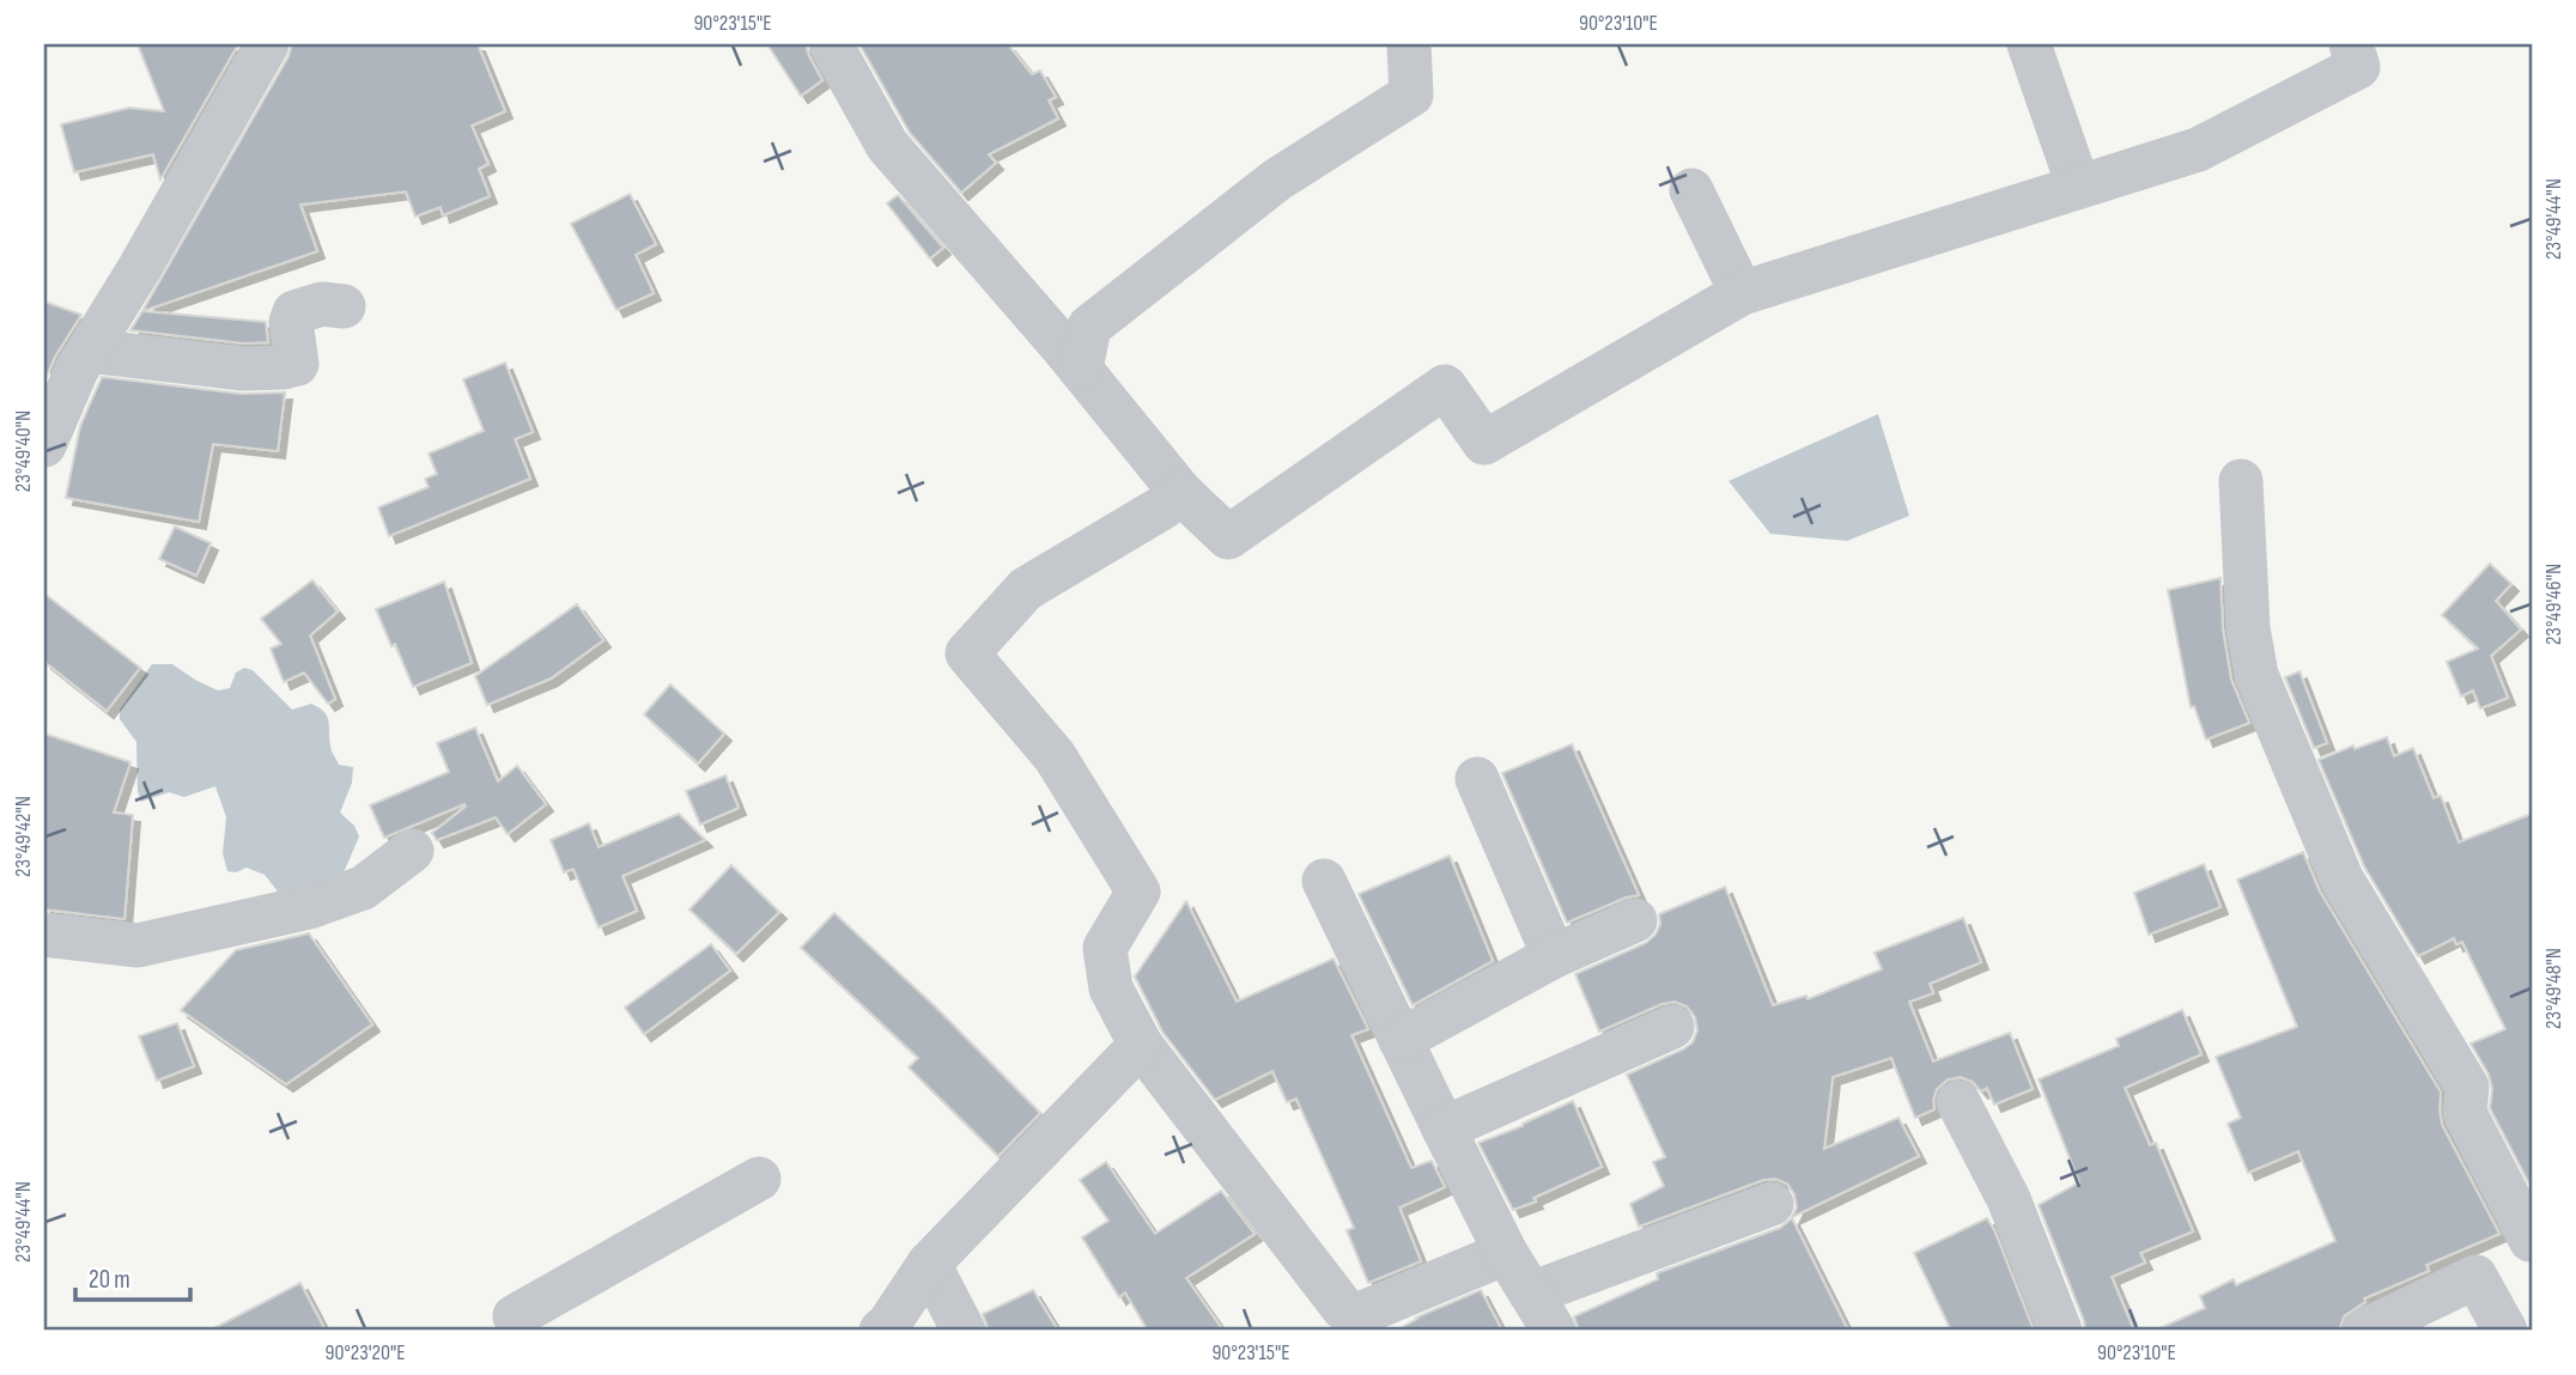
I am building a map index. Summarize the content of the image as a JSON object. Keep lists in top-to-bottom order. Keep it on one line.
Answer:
{"scale_bar":"20 m","coordinates":["90°23'15\"E","90°23'10\"E","23°49'44\"N","23°49'40\"N","23°49'46\"N","23°49'42\"N","23°49'48\"N","90°23'20\"E"]}
